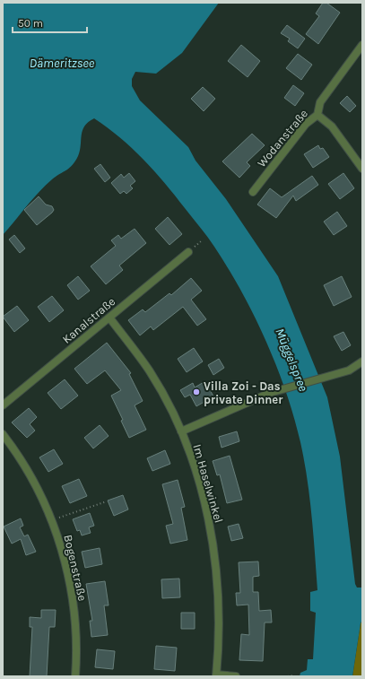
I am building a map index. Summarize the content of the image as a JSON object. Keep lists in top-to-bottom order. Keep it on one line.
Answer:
{"streets":{"street":["Wodanstraße","Kanalstraße","Im Haselwinkel","Bogenstraße"]},"crossings":[["Kanalstraße","Im Haselwinkel"]],"water":["Dämeritzsee","Müggelspree"],"places":["Villa Zoi - Das private Dinner"],"scale_bar":"50 m"}
